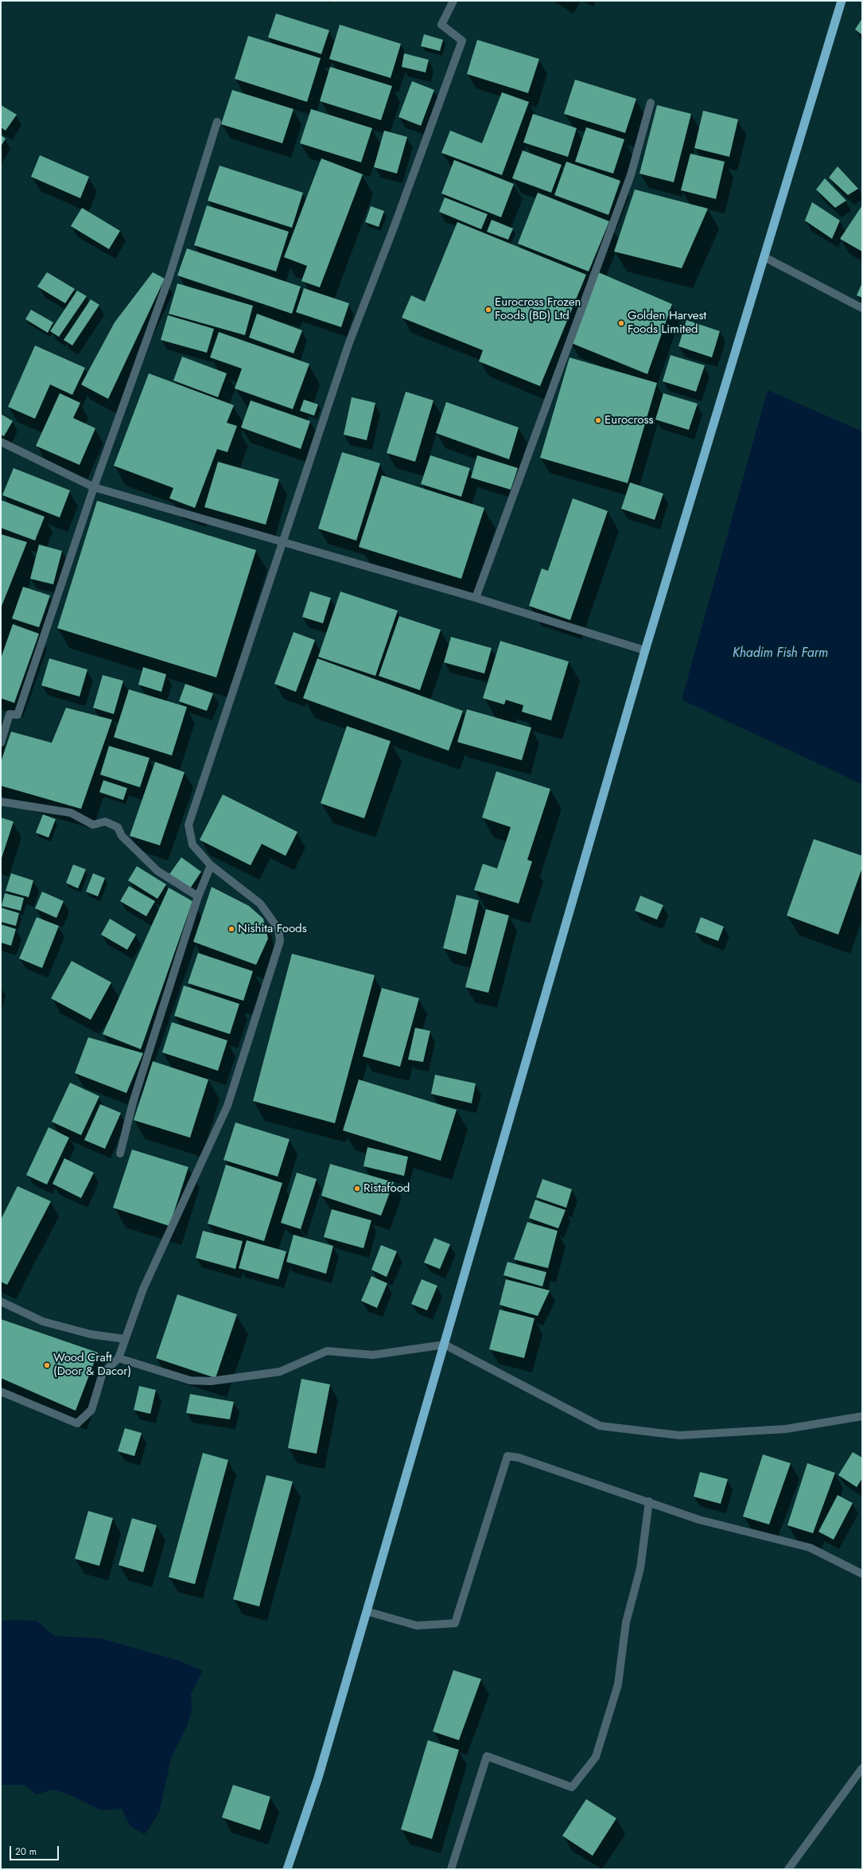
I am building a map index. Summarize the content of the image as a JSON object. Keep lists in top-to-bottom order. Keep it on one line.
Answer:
{"water":["Khadim Fish Farm"],"places":["Eurocross Frozen Foods (BD) Ltd","Golden Harvest Foods Limited","Eurocross","Nishita Foods","Ristafood","Wood Craft (Door & Dacor)"],"scale_bar":"20 m"}
